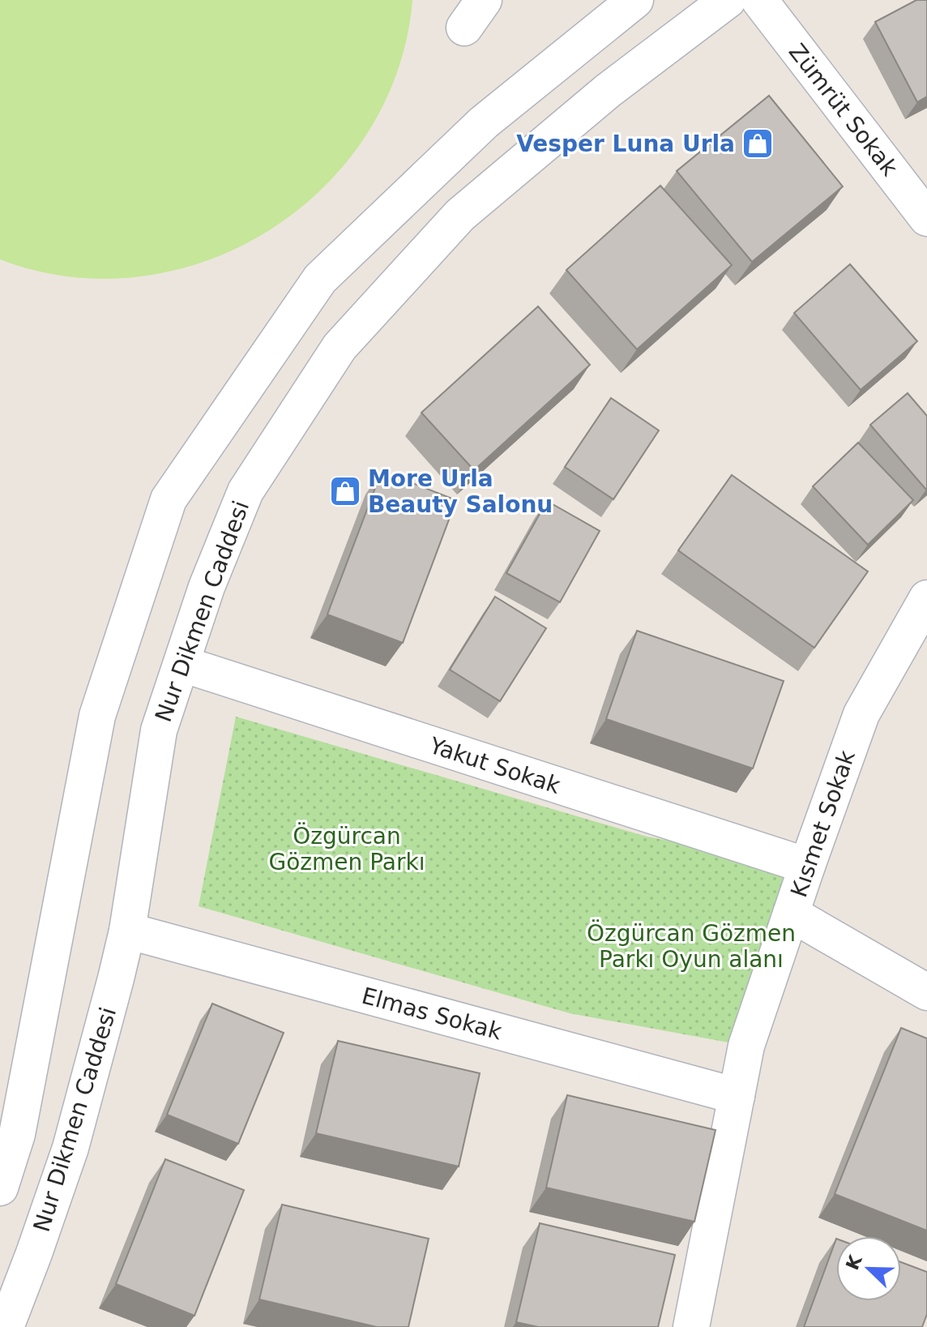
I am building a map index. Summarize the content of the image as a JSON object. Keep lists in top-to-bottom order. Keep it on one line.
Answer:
{"streets":{"main road":["Zümrüt Sokak","Nur Dikmen Caddesi","Yakut Sokak","Kısmet Sokak","Elmas Sokak"]},"crossings":[["Nur Dikmen Caddesi","Yakut Sokak"],["Nur Dikmen Caddesi","Elmas Sokak"],["Yakut Sokak","Kısmet Sokak"],["Kısmet Sokak","Elmas Sokak"]],"parks":["Özgürcan Gözmen Parkı","Özgürcan Gözmen Parkı Oyun alanı"],"places":{"shop":["Vesper Luna Urla","More Urla Beauty Salonu"]},"north":"top left"}
